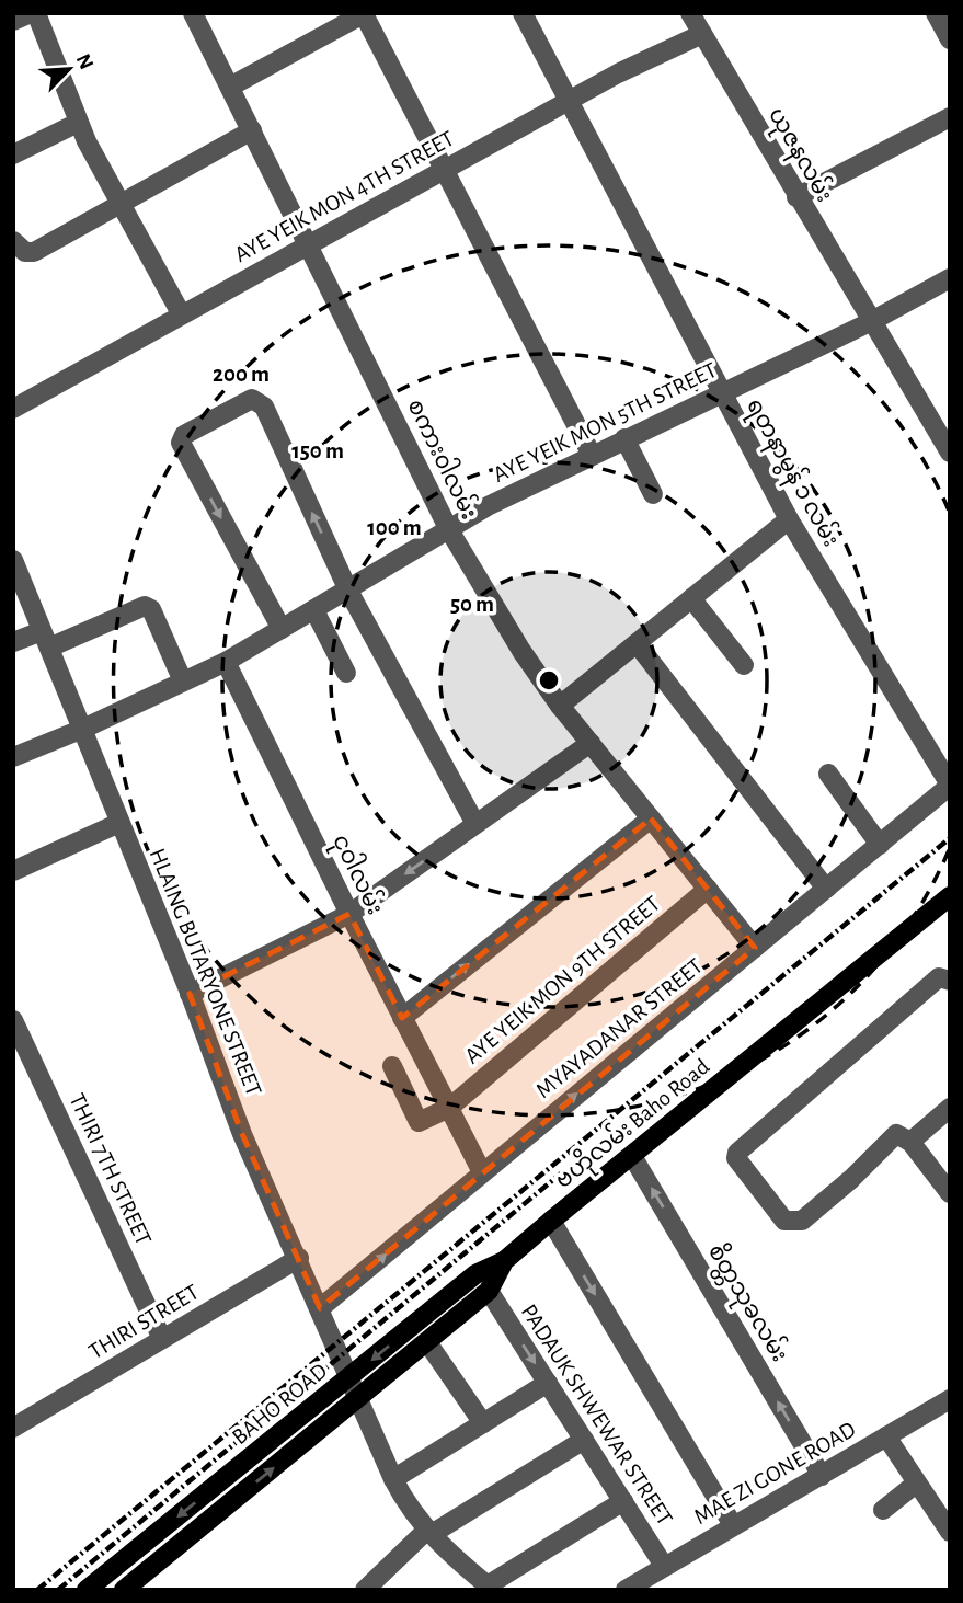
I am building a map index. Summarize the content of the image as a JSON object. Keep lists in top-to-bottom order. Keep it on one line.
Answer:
{"streets":{"main road":["ဗဟိုလမ်း Baho Road","BAHO ROAD"],"street":["ယုဇနလမ်း","AYE YEIK MON 4TH STREET","AYE YEIK MON 5TH STREET","စကား၀ါလမ်း","ရတနာမွန် ၁ လမ်း","ငုဝါလမ်း","HLAING BUTARYONE STREET","AYE YEIK MON 9TH STREET","MYAYADANAR STREET","THIRI 7TH STREET","စိတ္တသုခလမ်း","THIRI STREET","PADAUK SHWEWAR STREET","MAE ZI GONE ROAD"]},"crossings":[["ယုဇနလမ်း","AYE YEIK MON 4TH STREET"],["ယုဇနလမ်း","AYE YEIK MON 5TH STREET"],["AYE YEIK MON 4TH STREET","စကား၀ါလမ်း"],["AYE YEIK MON 4TH STREET","ရတနာမွန် ၁ လမ်း"],["AYE YEIK MON 5TH STREET","စကား၀ါလမ်း"],["AYE YEIK MON 5TH STREET","ရတနာမွန် ၁ လမ်း"],["AYE YEIK MON 5TH STREET","ငုဝါလမ်း"],["AYE YEIK MON 5TH STREET","HLAING BUTARYONE STREET"],["စကား၀ါလမ်း","AYE YEIK MON 9TH STREET"],["စကား၀ါလမ်း","MYAYADANAR STREET"],["ရတနာမွန် ၁ လမ်း","MYAYADANAR STREET"],["ငုဝါလမ်း","AYE YEIK MON 9TH STREET"],["ငုဝါလမ်း","MYAYADANAR STREET"],["HLAING BUTARYONE STREET","MYAYADANAR STREET"],["HLAING BUTARYONE STREET","ဗဟိုလမ်း Baho Road"],["HLAING BUTARYONE STREET","THIRI STREET"],["HLAING BUTARYONE STREET","BAHO ROAD"],["ဗဟိုလမ်း Baho Road","စိတ္တသုခလမ်း"],["ဗဟိုလမ်း Baho Road","BAHO ROAD"],["ဗဟိုလမ်း Baho Road","PADAUK SHWEWAR STREET"],["THIRI 7TH STREET","THIRI STREET"],["စိတ္တသုခလမ်း","MAE ZI GONE ROAD"],["PADAUK SHWEWAR STREET","MAE ZI GONE ROAD"]],"one_way":["BAHO ROAD"],"north":"top right","rings":["200 m","150 m","100 m","50 m"]}
